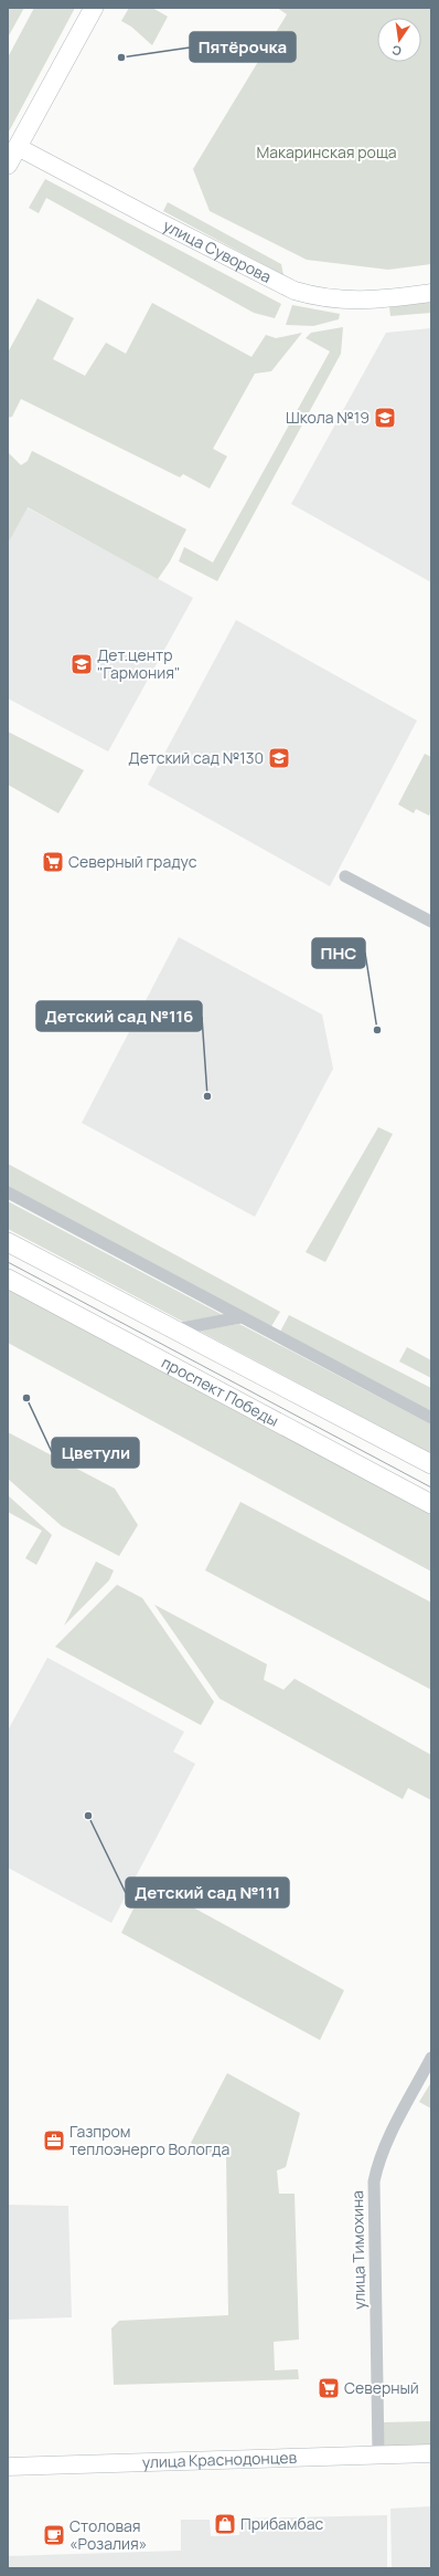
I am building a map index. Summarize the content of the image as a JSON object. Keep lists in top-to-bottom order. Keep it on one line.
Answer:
{"streets":{"main road":["улица Суворова","проспект Победы","улица Краснодонцев"],"street":["улица Тимохина"]},"crossings":[["улица Тимохина","улица Краснодонцев"]],"parks":["Макаринская роща"],"places":{"other":["Пятёрочка","ПНС","Детский сад №116","Цветули","Детский сад №111"],"school or university":["Школа №19","Дет.центр \"Гармония\"","Детский сад №130"],"supermarket":["Северный градус","Северный"],"office":["Газпром теплоэнерго Вологда"],"shop":["Прибамбас"],"cafe":["Столовая «Розалия»"]},"north":"bottom"}
